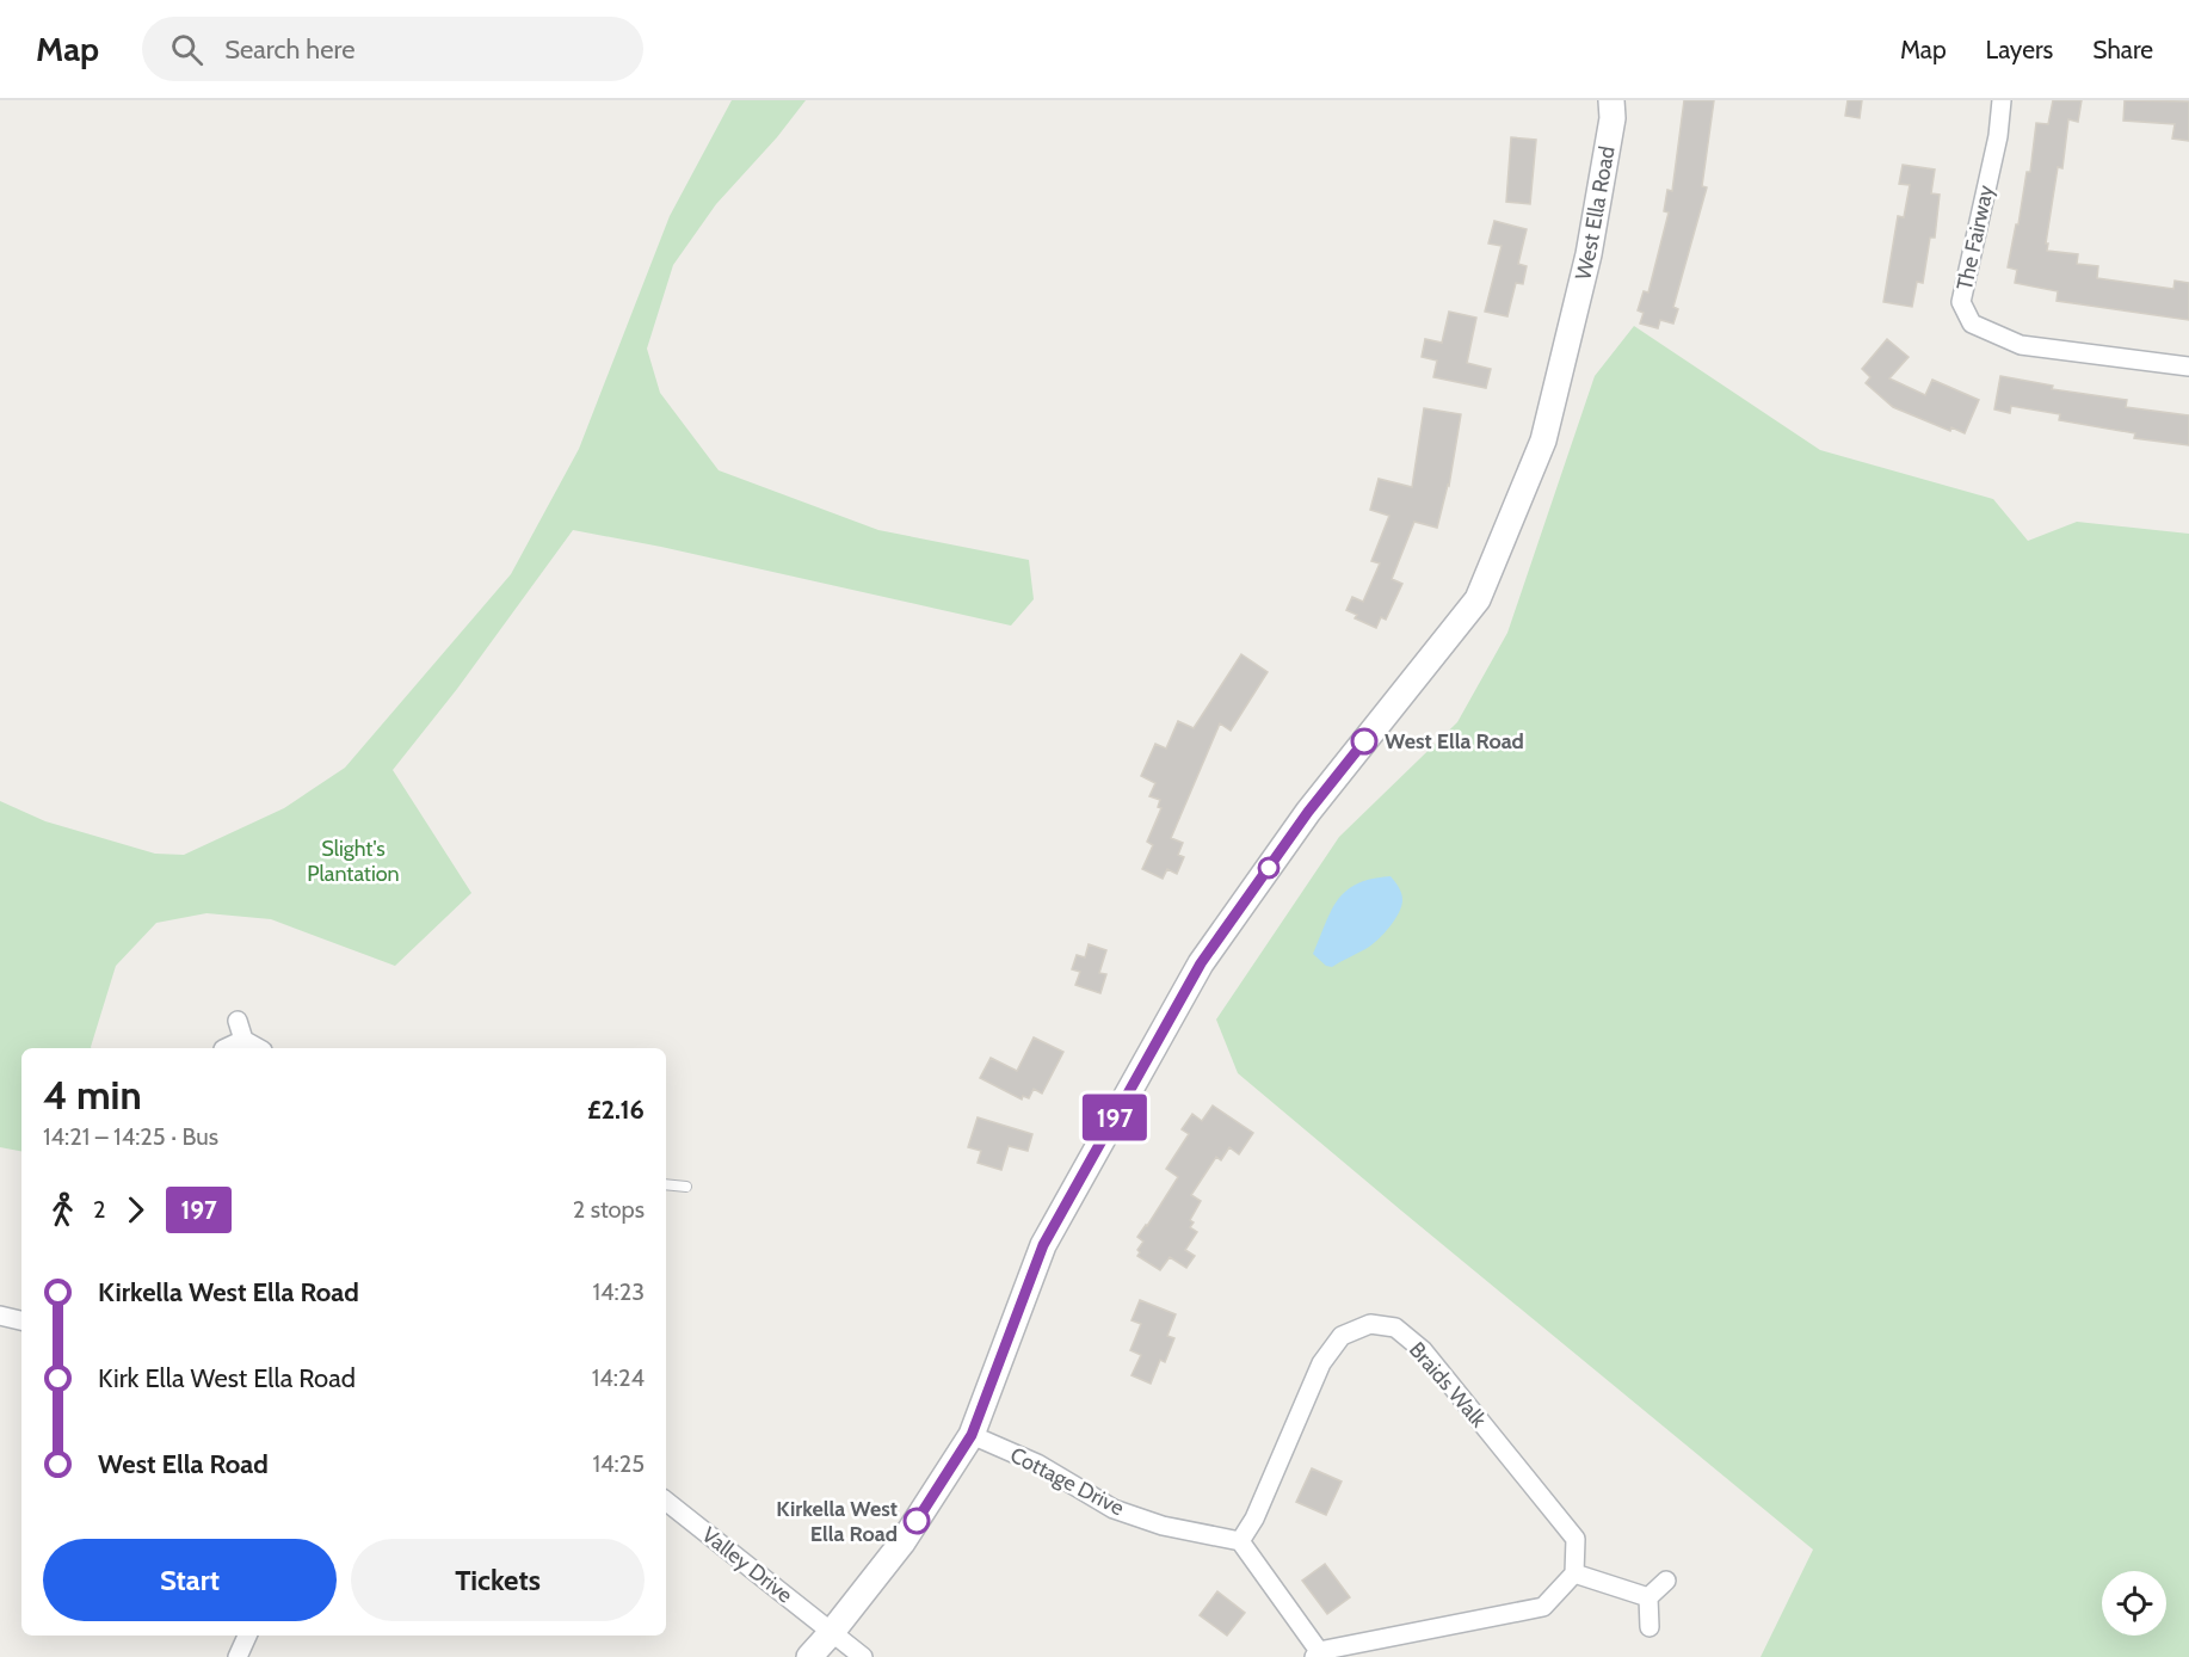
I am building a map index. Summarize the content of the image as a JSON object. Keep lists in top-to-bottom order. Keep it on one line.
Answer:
{"streets":{"street":["West Ella Road","The Fairway","Braids Walk","Cottage Drive","Valley Drive"]},"crossings":[["West Ella Road","Cottage Drive"],["West Ella Road","Valley Drive"],["Braids Walk","Cottage Drive"]],"parks":["Slight's Plantation"],"places":["West Ella Road","Kirkella West Ella Road"],"lines":["bus line 197"],"page":{"header":"Map","search":"Search here","nav":["Map","Layers","Share"],"on_map":"197","heading":["4 min","14:21 – 14:25 · Bus","£2.16"],"legs":["2","197","2 stops"],"list":[{"name":"Kirkella West Ella Road","value":"14:23"},{"name":"Kirk Ella West Ella Road","value":"14:24"},{"name":"West Ella Road","value":"14:25"}],"buttons":["Start","Tickets"]}}
